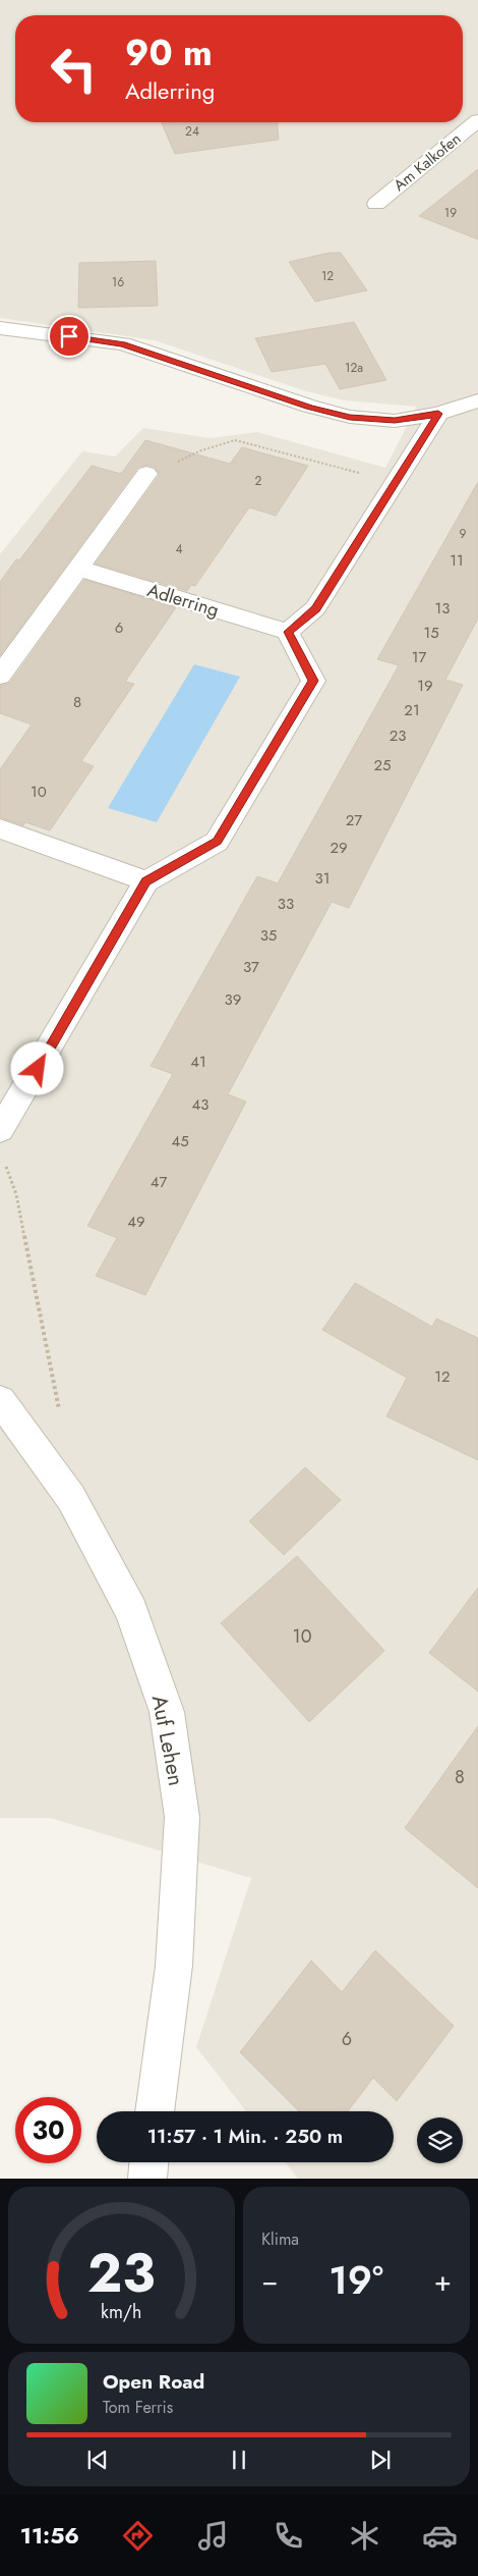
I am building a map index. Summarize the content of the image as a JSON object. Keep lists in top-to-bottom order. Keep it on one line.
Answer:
{"streets":{"street":["Am Kalkofen","Adlerring","Auf Lehen"]},"house_numbers":["24","19","12","16","12a","2","9","4","11","13","6","15","17","19","8","21","23","25","10","27","29","31","33","35","37","39","41","43","45","47","49","12","10","8","6"],"page":{"turn":["90 m","Adlerring"],"limit":"30","trip":"11:57 · 1 Min. · 250 m","tile":"Klima","heat":["−","19°","+"],"song":["Open Road","Tom Ferris"],"tabs":"11:56","gauge":["23","km/h"]}}
